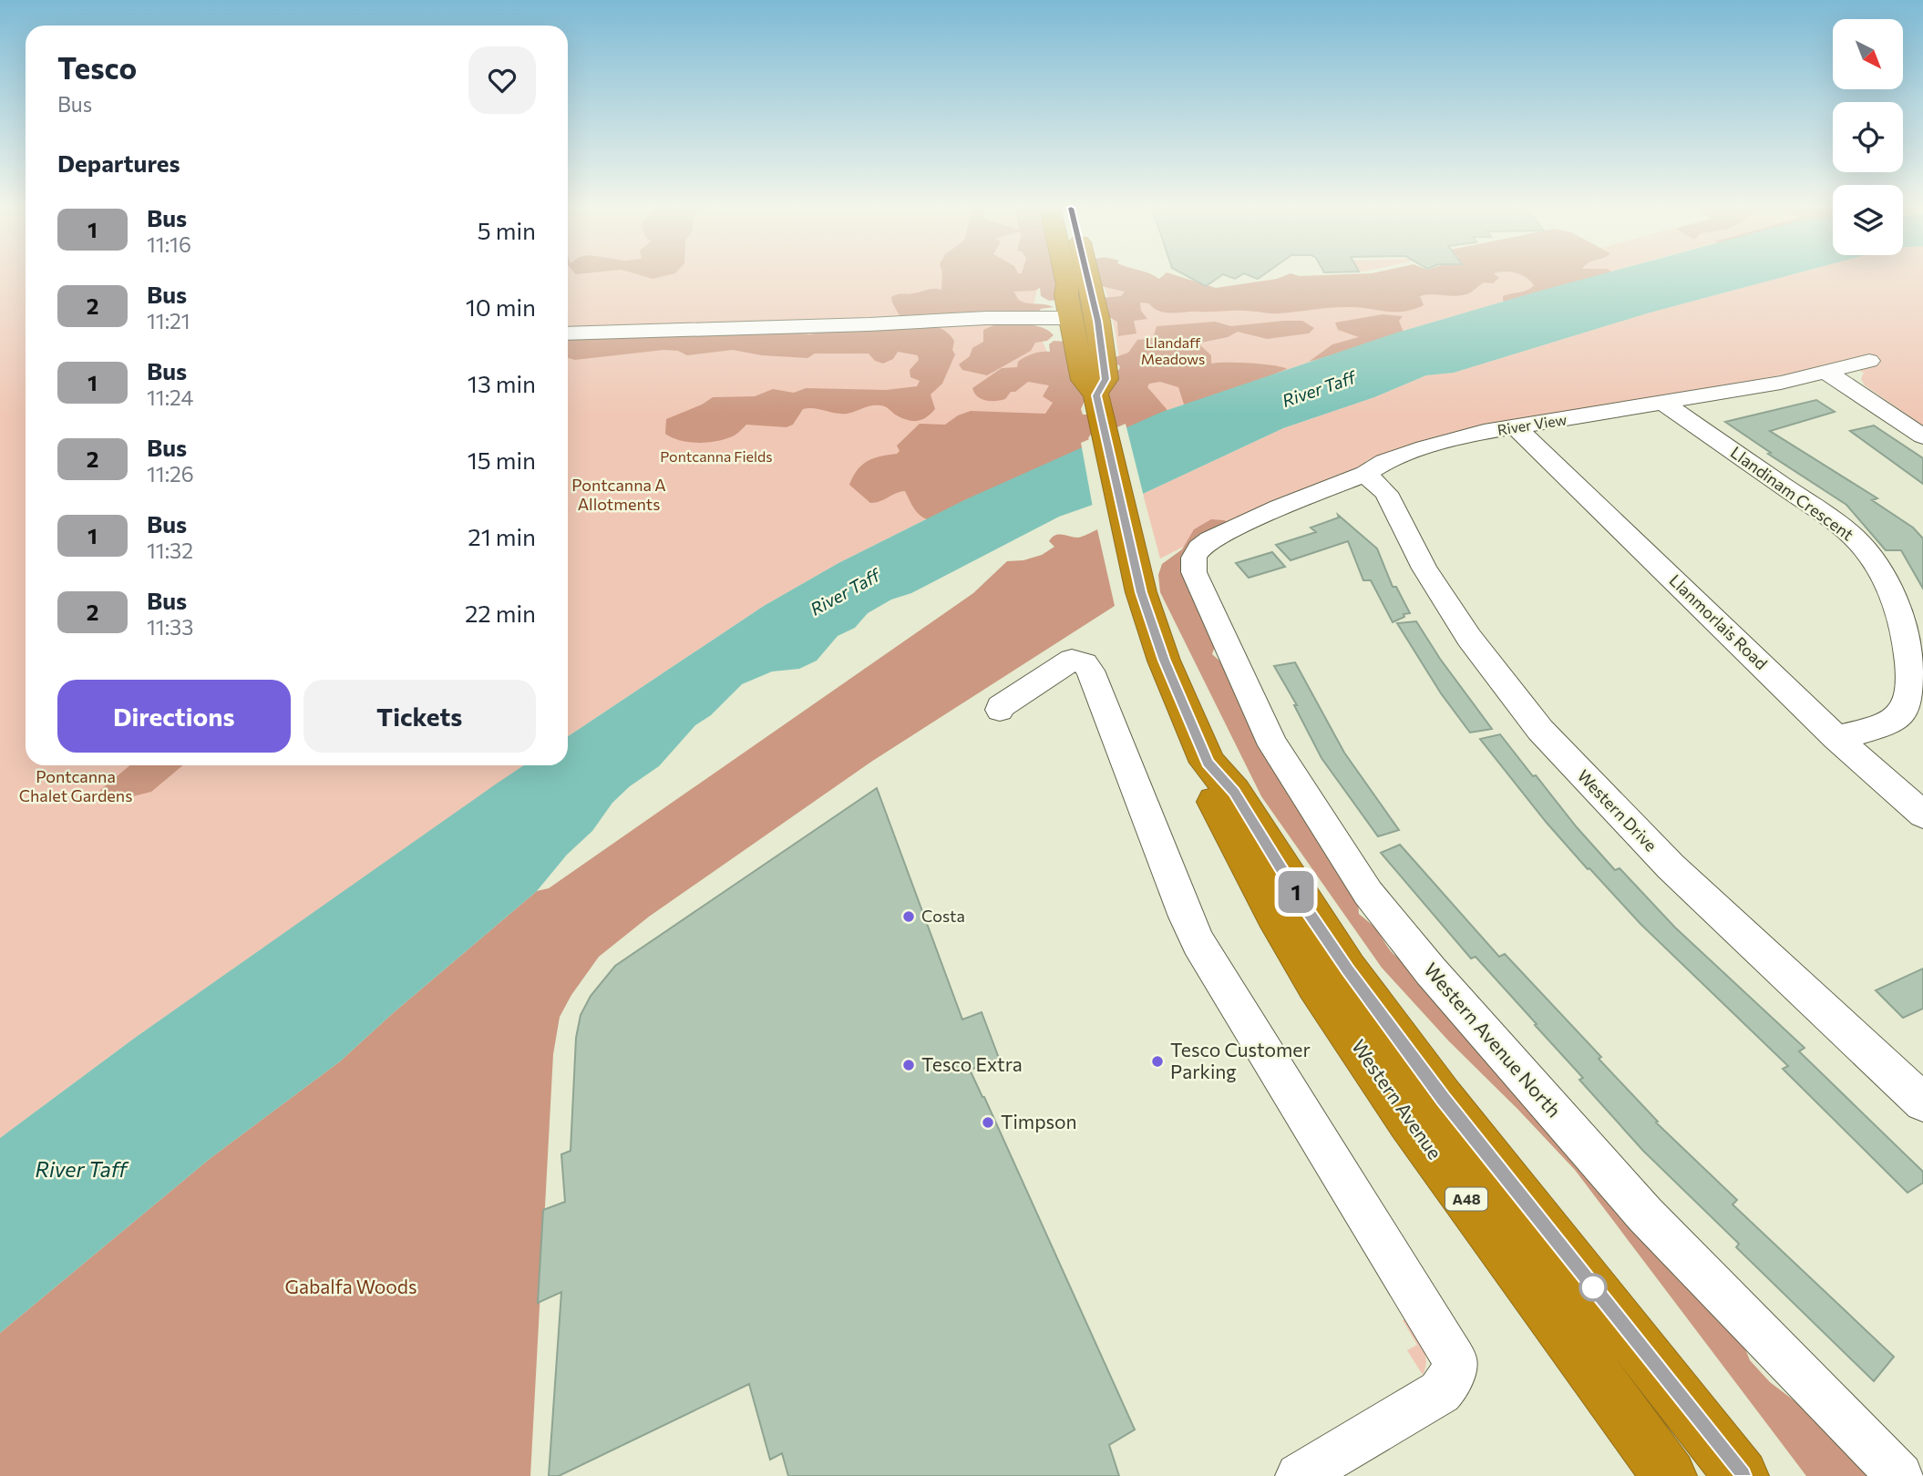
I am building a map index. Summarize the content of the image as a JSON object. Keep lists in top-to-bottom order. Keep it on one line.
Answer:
{"streets":{"highway":["Western Avenue","A48"],"street":["River View","Llandinam Crescent","Llanmorlais Road","Western Drive","Western Avenue North"]},"crossings":[["River View","Llandinam Crescent"],["River View","Llanmorlais Road"],["River View","Western Drive"],["River View","Western Avenue North"],["Llandinam Crescent","Llanmorlais Road"]],"water":["River Taff"],"parks":["Llandaff Meadows","Pontcanna Fields","Pontcanna A Allotments","Pontcanna Chalet Gardens","Gabalfa Woods"],"places":["Costa","Tesco Customer Parking","Tesco Extra","Timpson"],"lines":["bus line 1"],"north":"bottom right","page":{"on_map":"1","heading":[["Tesco","Bus"],"Departures"],"list":[{"mark":"1","name":"Bus","note":"11:16","value":"5 min"},{"mark":"2","name":"Bus","note":"11:21","value":"10 min"},{"mark":"1","name":"Bus","note":"11:24","value":"13 min"},{"mark":"2","name":"Bus","note":"11:26","value":"15 min"},{"mark":"1","name":"Bus","note":"11:32","value":"21 min"},{"mark":"2","name":"Bus","note":"11:33","value":"22 min"}],"buttons":["Directions","Tickets"]}}
